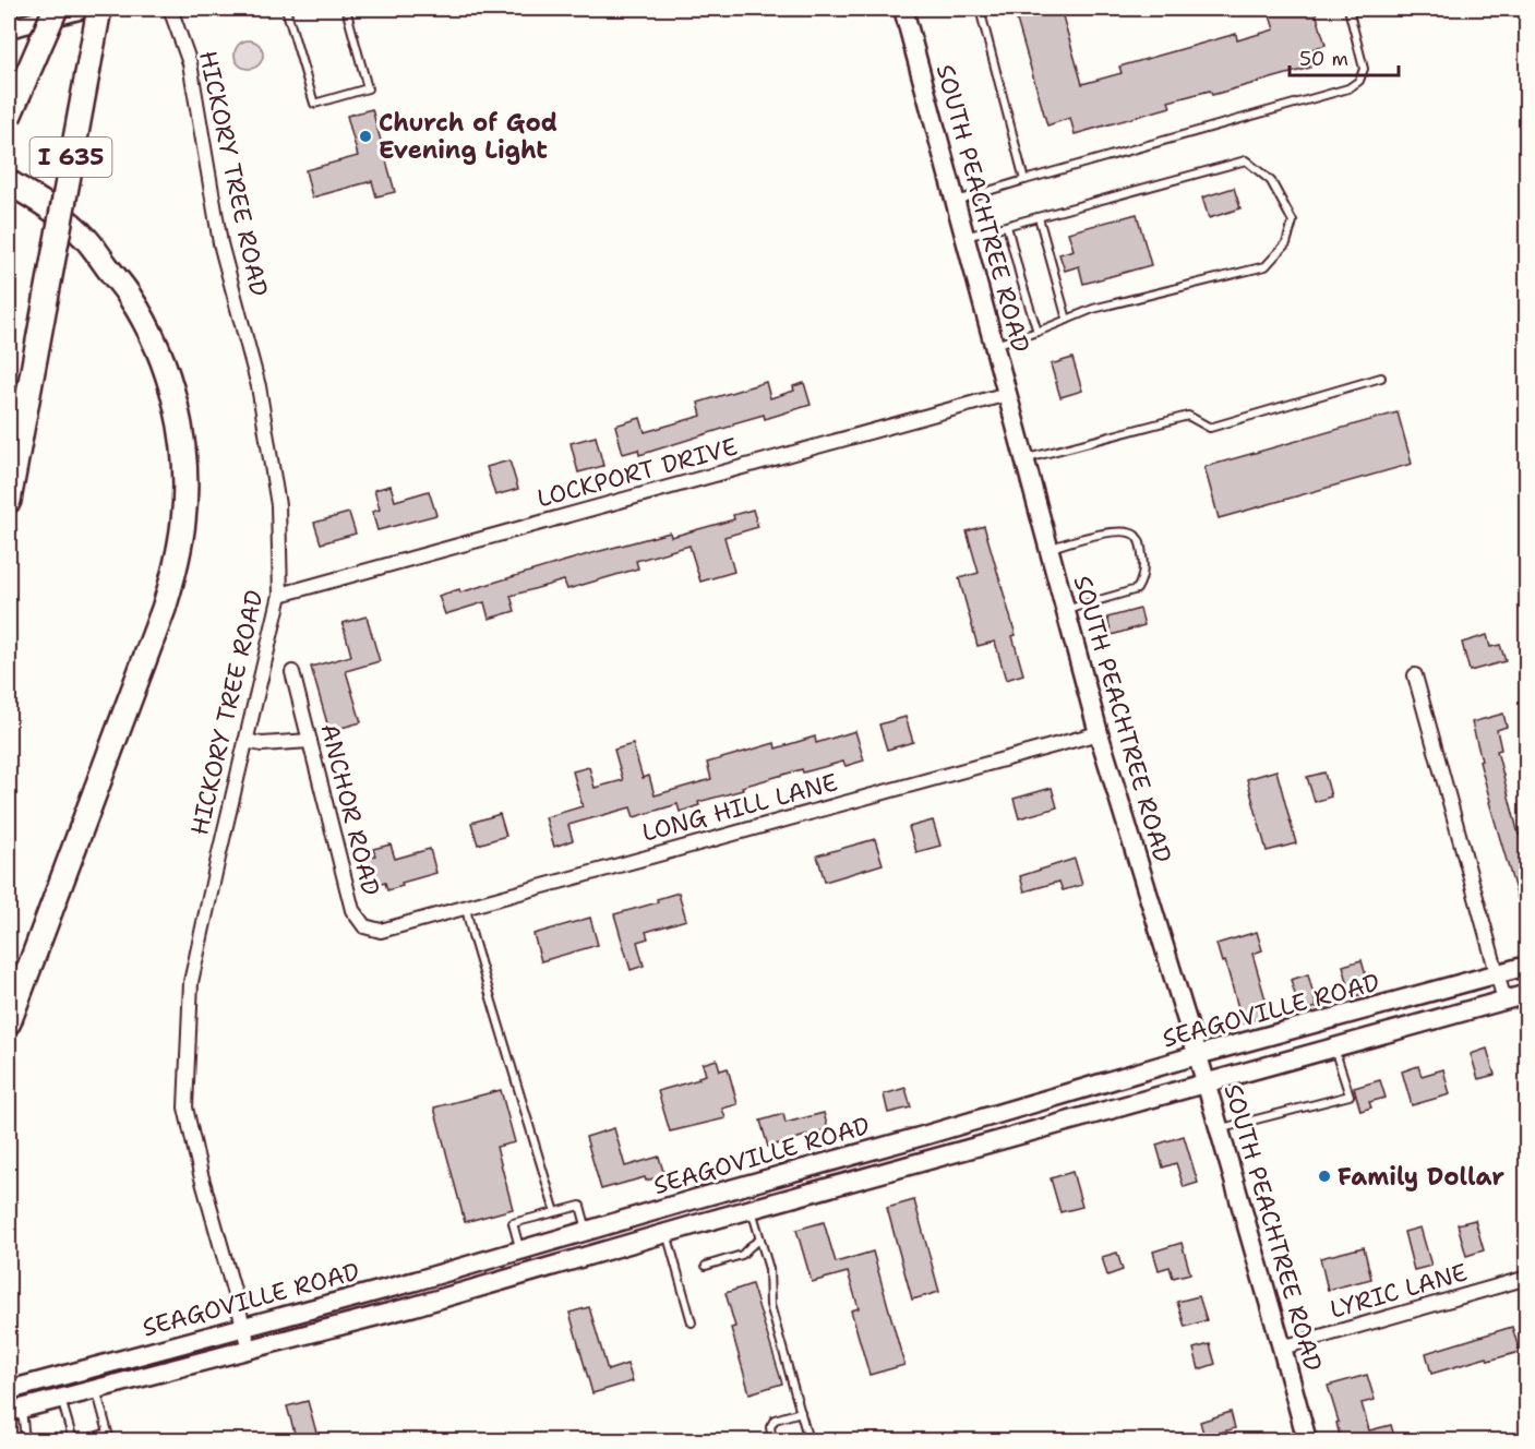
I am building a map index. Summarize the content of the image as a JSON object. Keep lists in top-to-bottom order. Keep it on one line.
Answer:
{"streets":{"highway":["I 635"],"main road":["SOUTH PEACHTREE ROAD","SEAGOVILLE ROAD"],"street":["HICKORY TREE ROAD","LOCKPORT DRIVE","LONG HILL LANE","ANCHOR ROAD","LYRIC LANE"]},"crossings":[["HICKORY TREE ROAD","LOCKPORT DRIVE"],["HICKORY TREE ROAD","SEAGOVILLE ROAD"],["SOUTH PEACHTREE ROAD","LOCKPORT DRIVE"],["SOUTH PEACHTREE ROAD","LONG HILL LANE"],["SOUTH PEACHTREE ROAD","SEAGOVILLE ROAD"],["SOUTH PEACHTREE ROAD","LYRIC LANE"],["LONG HILL LANE","ANCHOR ROAD"]],"places":["Church of God Evening Light","Family Dollar"],"scale_bar":"50 m"}
